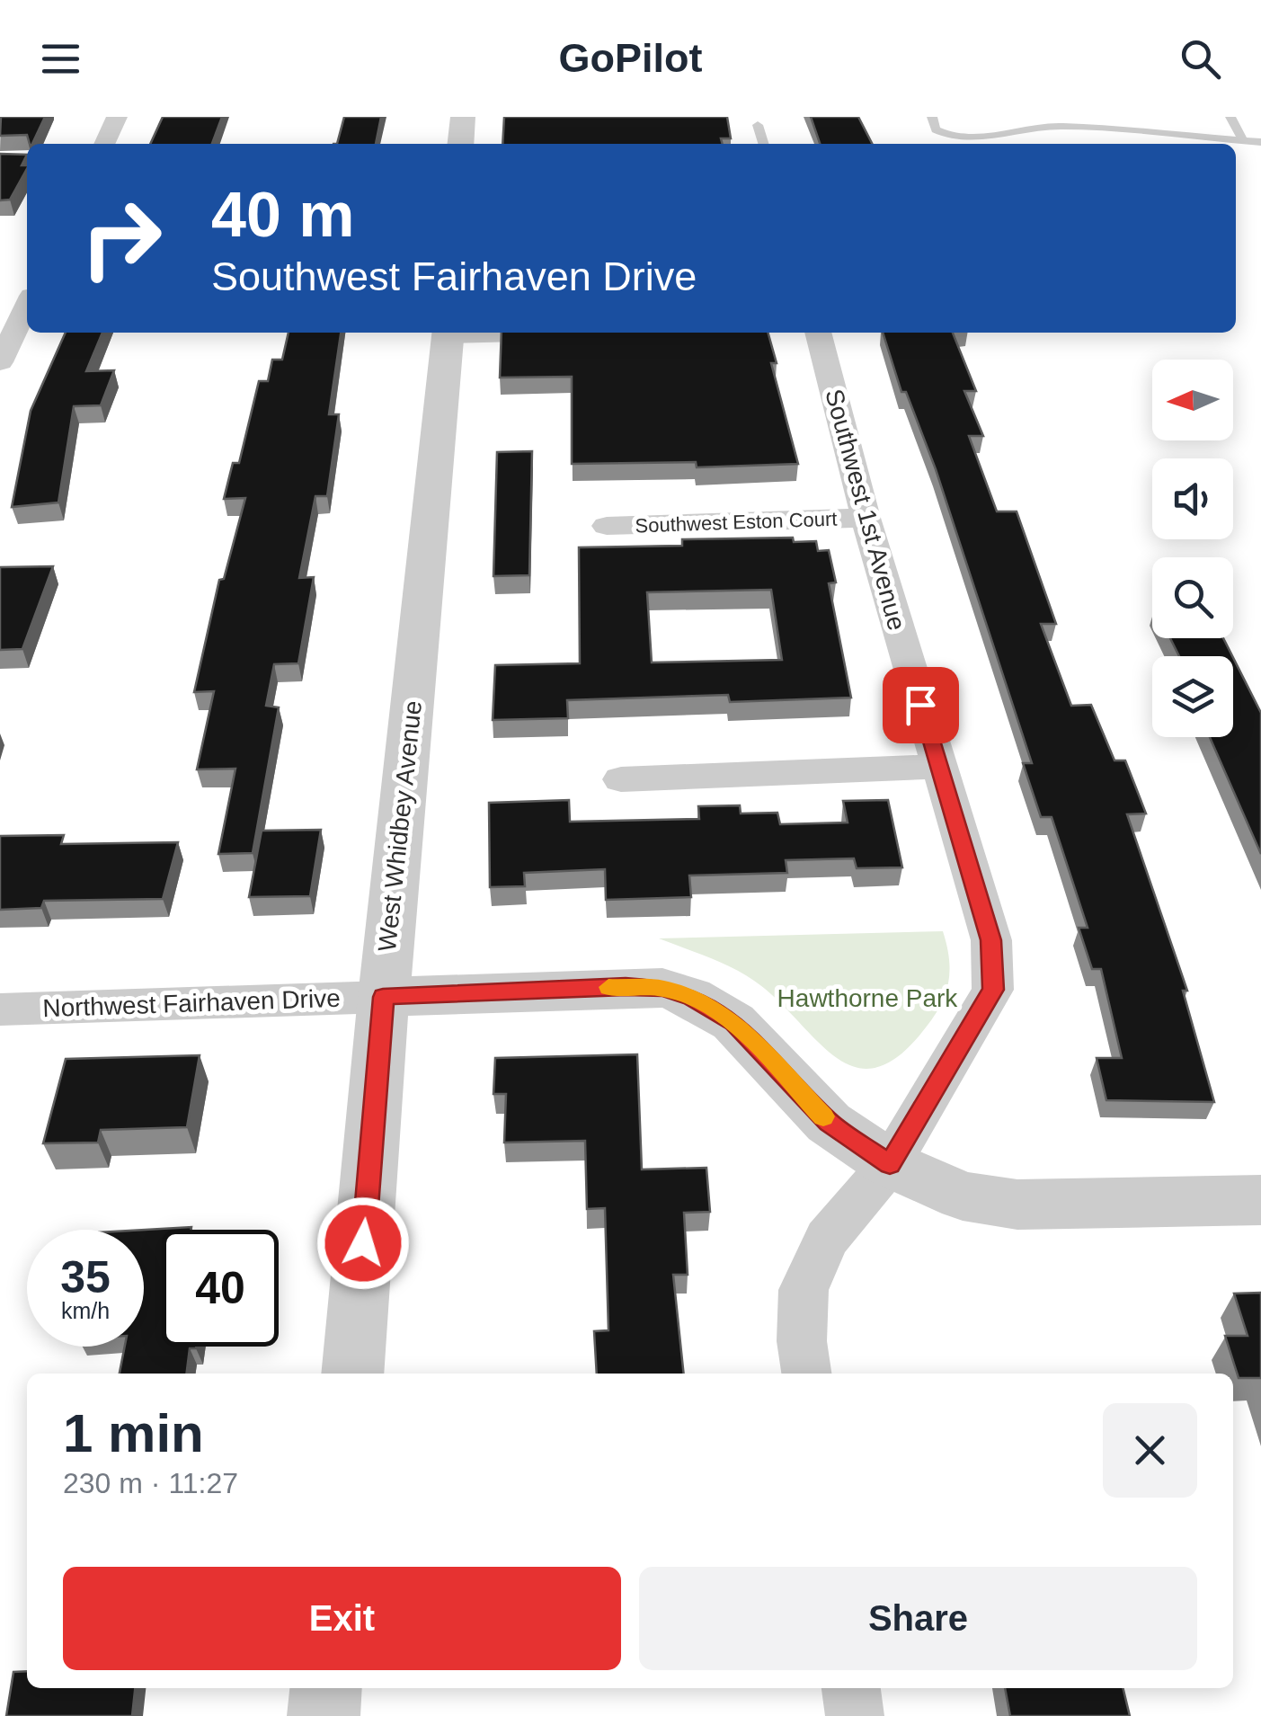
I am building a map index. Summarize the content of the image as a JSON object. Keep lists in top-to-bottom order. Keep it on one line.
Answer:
{"streets":{"street":["Southwest 1st Avenue","Southwest Eston Court","West Whidbey Avenue","Northwest Fairhaven Drive"]},"crossings":[["Southwest 1st Avenue","Southwest Eston Court"],["West Whidbey Avenue","Northwest Fairhaven Drive"]],"parks":["Hawthorne Park"],"north":"left","page":{"header":"GoPilot","turn":["40 m","Southwest Fairhaven Drive"],"speed":"35 km/h","limit":"40","heading":["1 min","230 m · 11:27"],"buttons":["Exit","Share"]}}
